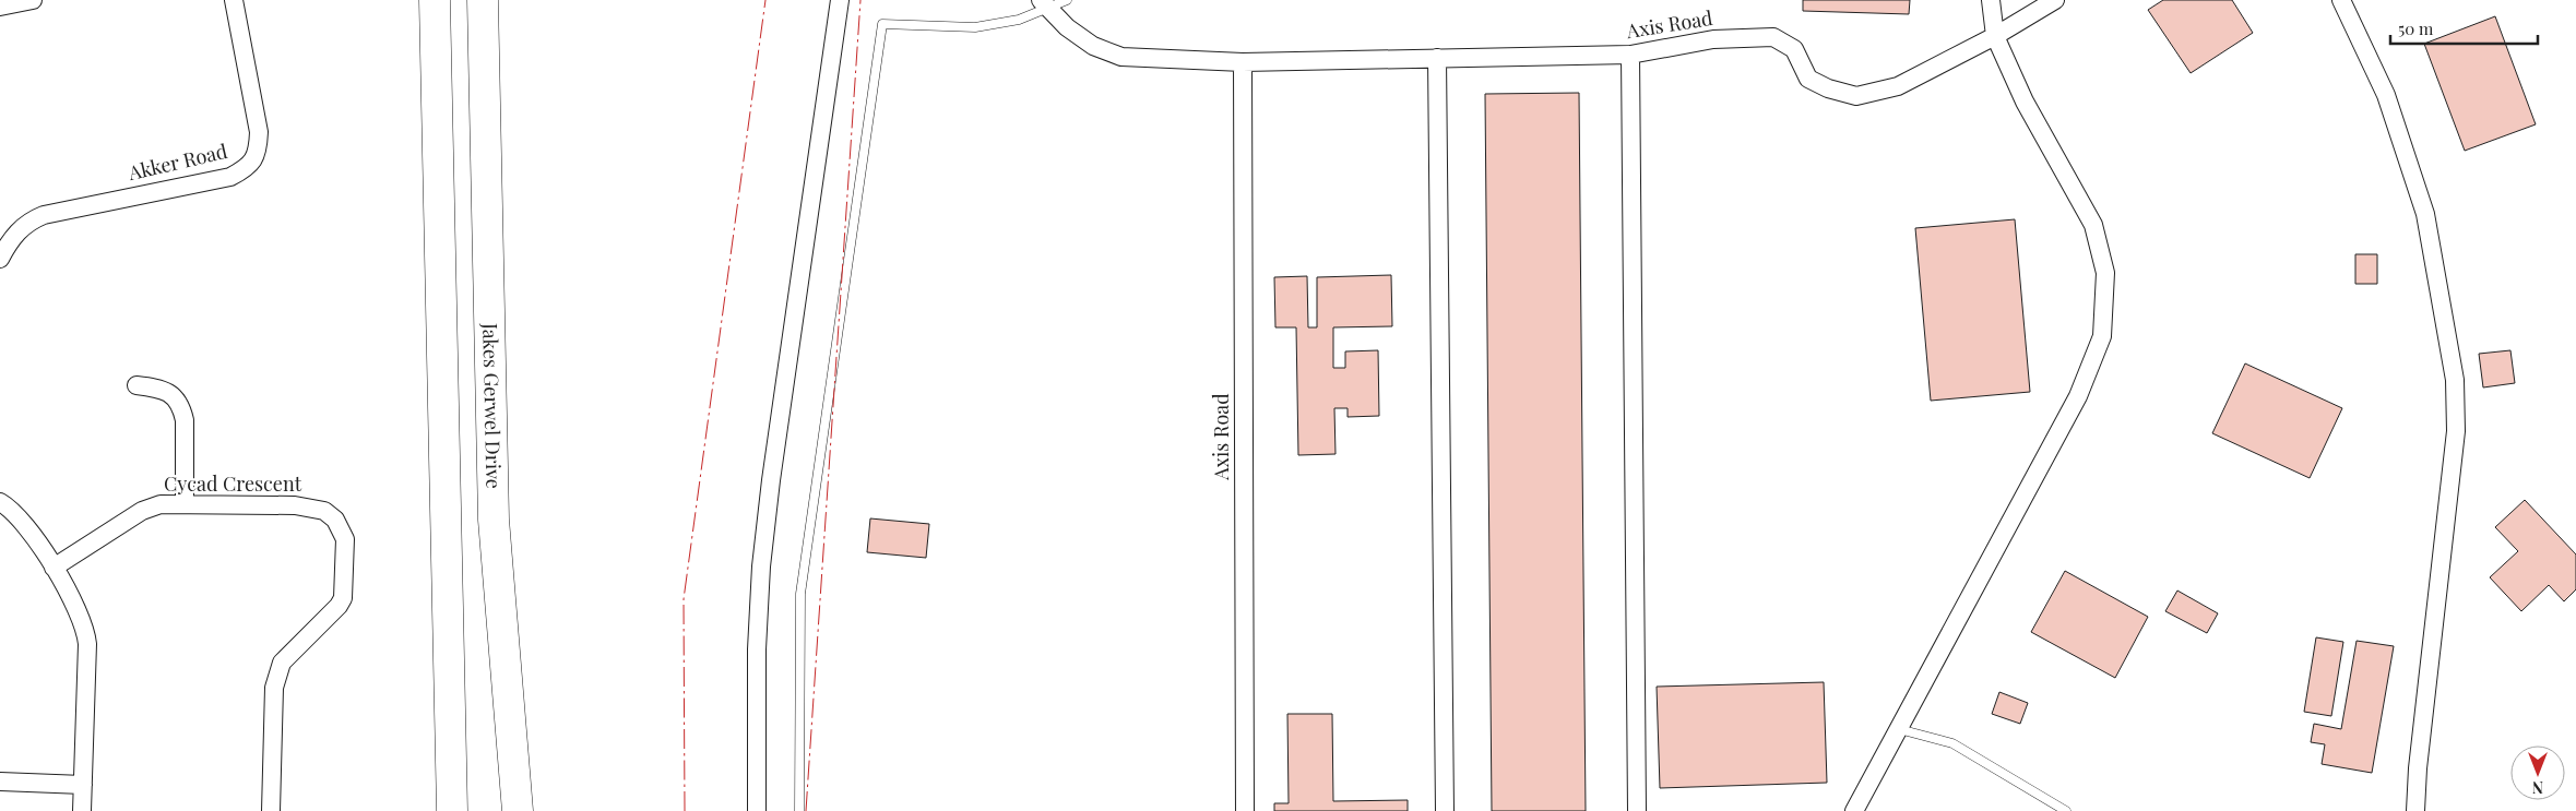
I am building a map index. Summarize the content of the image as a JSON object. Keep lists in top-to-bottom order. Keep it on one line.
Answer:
{"streets":{"highway":["Jakes Gerwel Drive"],"street":["Axis Road","Akker Road","Cycad Crescent"]},"scale_bar":"50 m","north":"bottom"}
